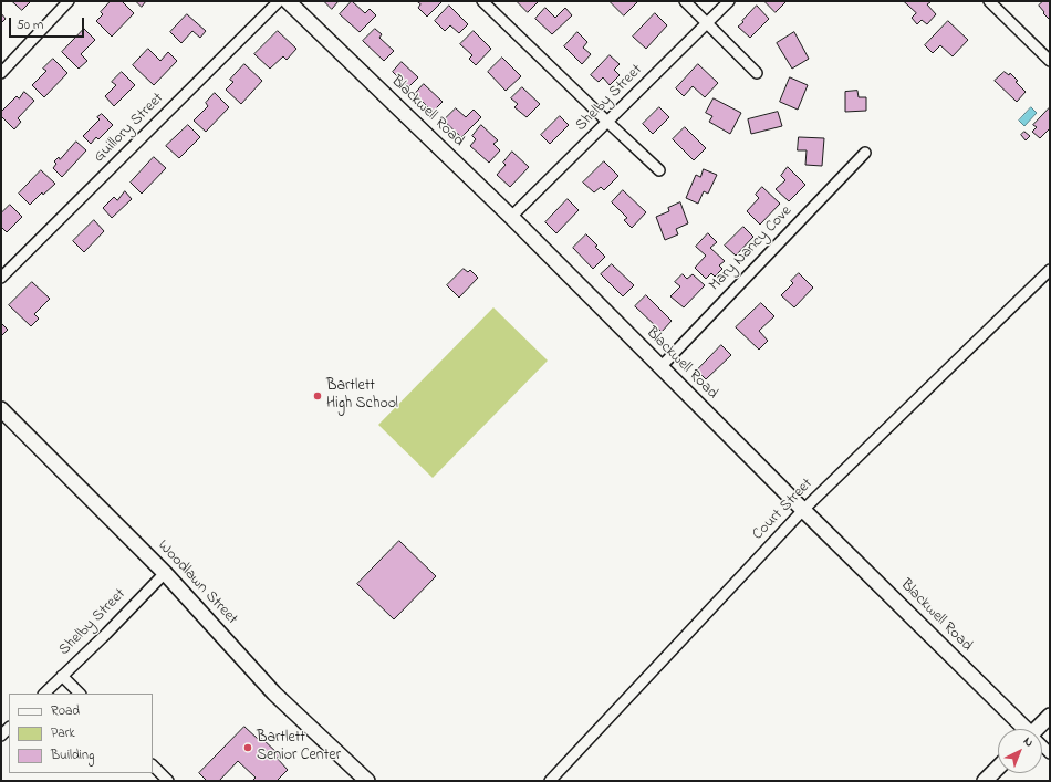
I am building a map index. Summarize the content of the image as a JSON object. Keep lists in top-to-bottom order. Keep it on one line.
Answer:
{"streets":{"street":["Shelby Street","Blackwell Road","Guillory Street","Mary Nancy Cove","Court Street","Woodlawn Street"]},"crossings":[["Shelby Street","Blackwell Road"],["Shelby Street","Woodlawn Street"],["Blackwell Road","Mary Nancy Cove"],["Blackwell Road","Court Street"]],"places":["Bartlett High School","Bartlett Senior Center"],"legend":["Road","Park","Building"],"scale_bar":"50 m","north":"top right"}
